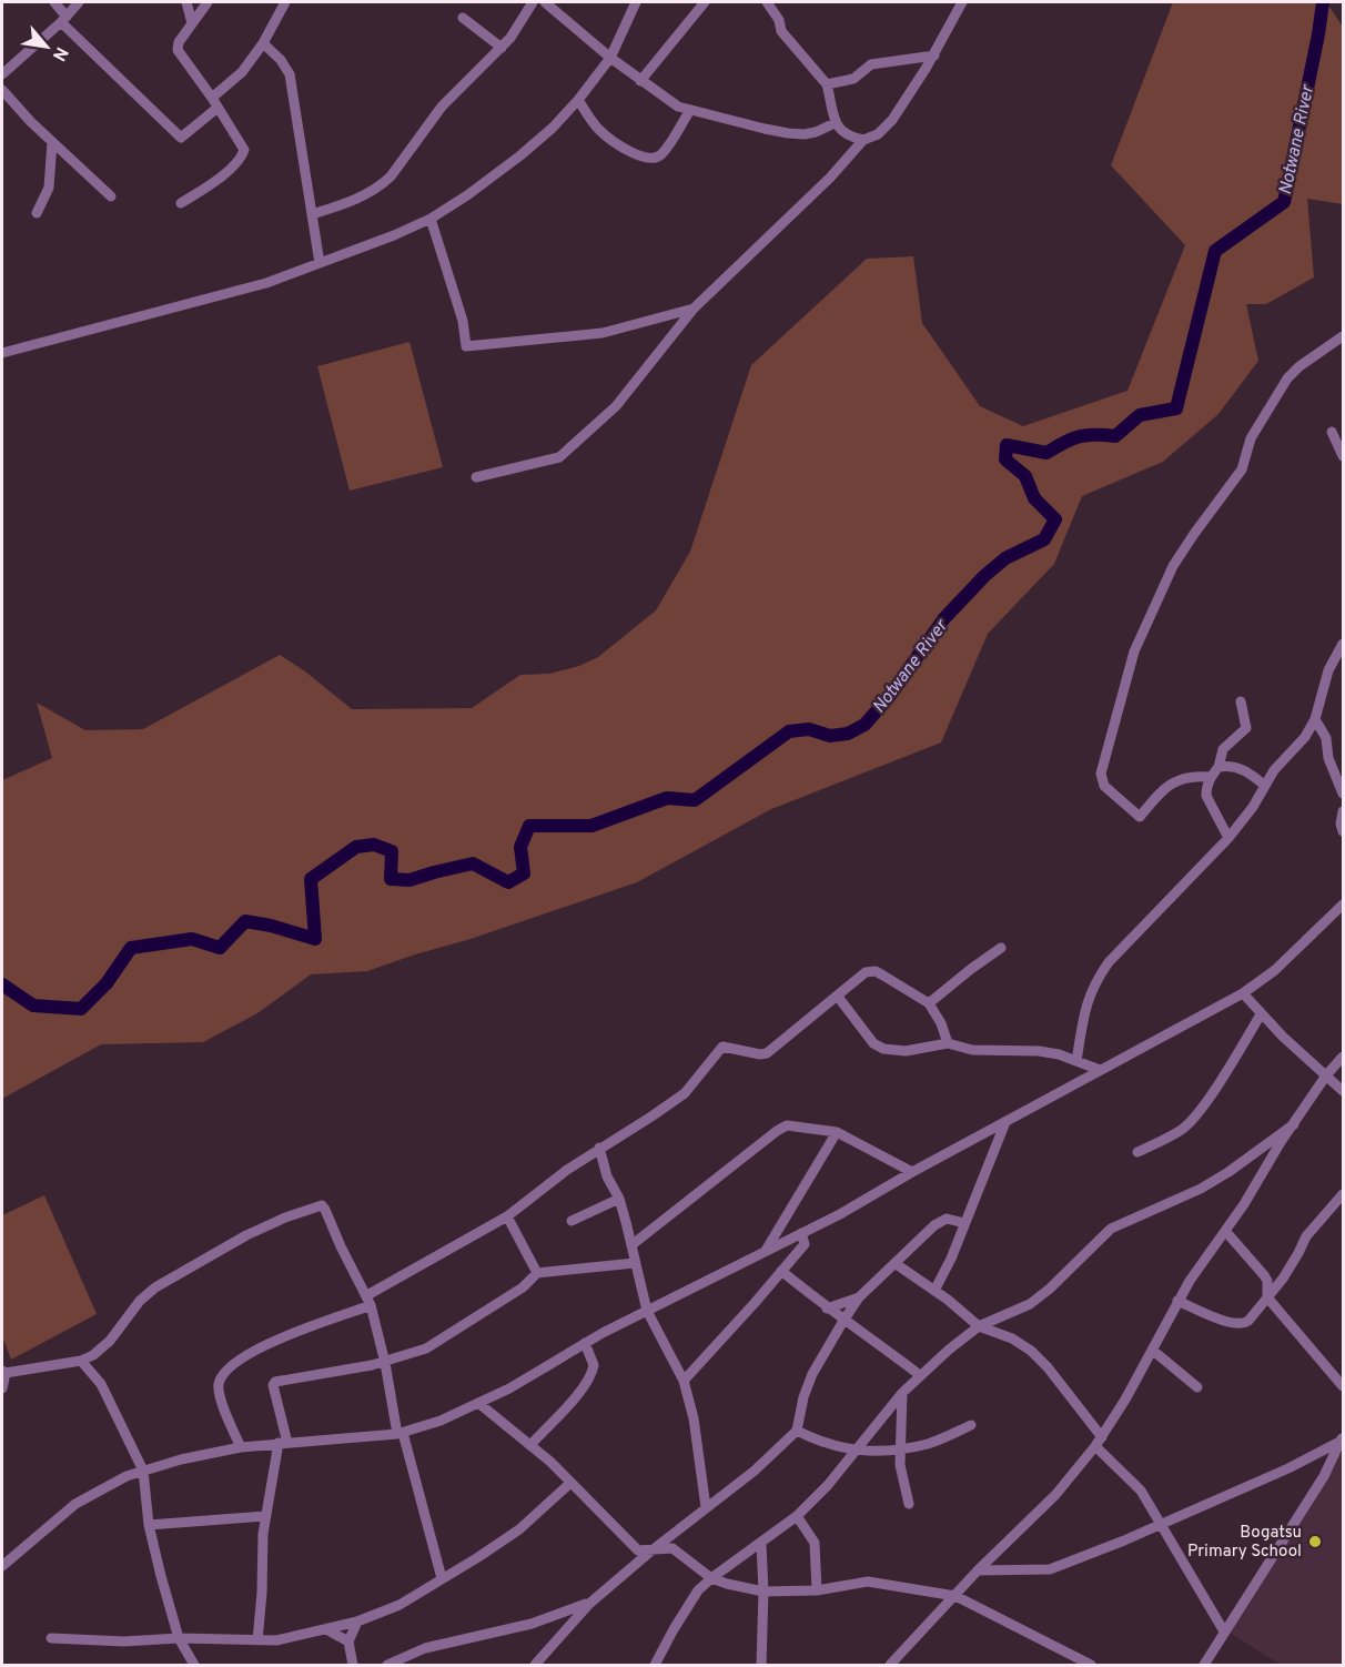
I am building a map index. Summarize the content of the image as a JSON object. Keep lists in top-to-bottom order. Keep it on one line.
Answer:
{"water":["Notwane River"],"places":["Bogatsu Primary School"],"north":"bottom right"}
